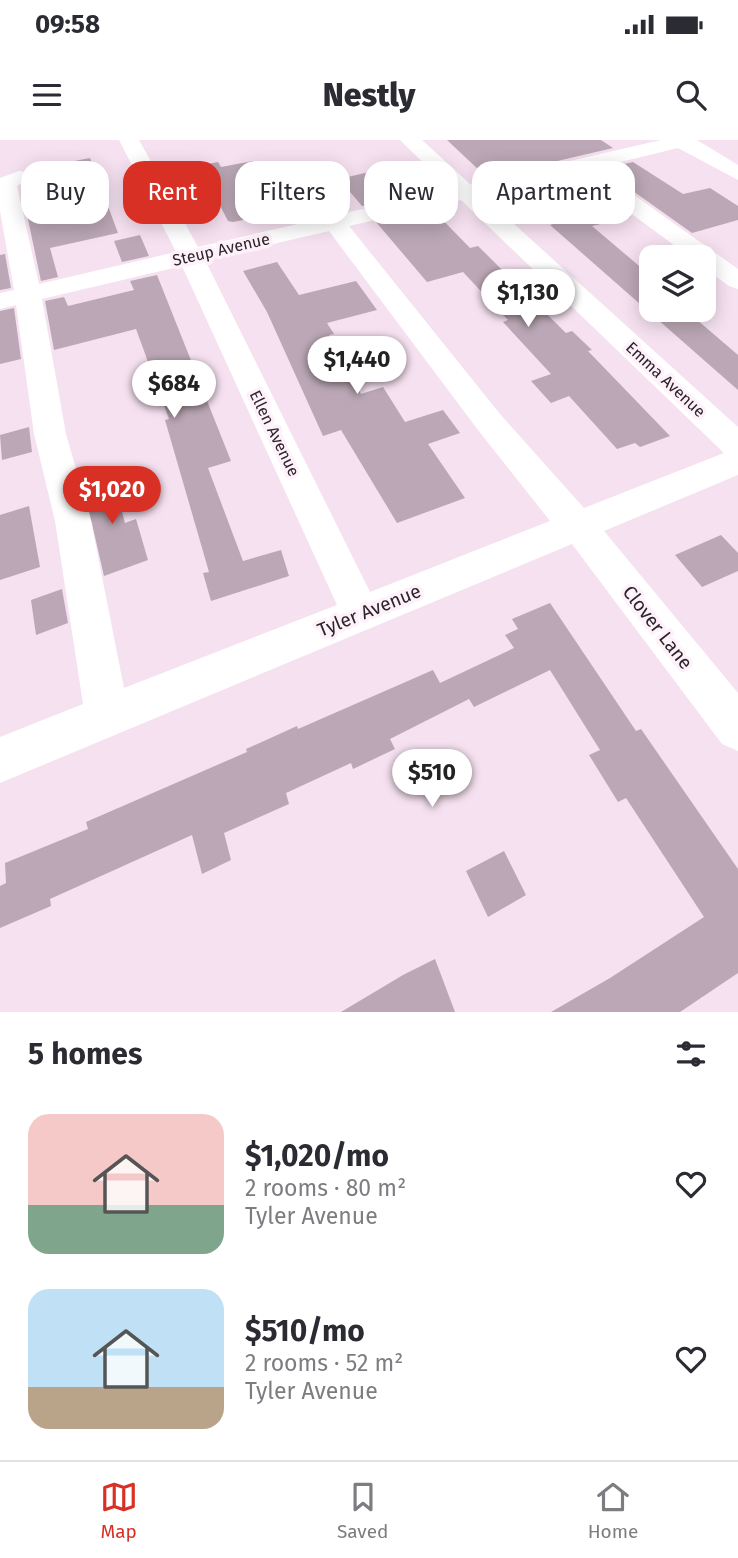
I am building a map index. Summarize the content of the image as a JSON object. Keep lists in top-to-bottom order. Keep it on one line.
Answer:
{"streets":{"street":["Steup Avenue","Emma Avenue","Ellen Avenue","Tyler Avenue","Clover Lane"]},"crossings":[["Steup Avenue","Emma Avenue"],["Steup Avenue","Ellen Avenue"],["Ellen Avenue","Tyler Avenue"],["Tyler Avenue","Clover Lane"]],"page":{"status":"09:58","header":"Nestly","chip":["Buy","Rent","Filters","New","Apartment"],"price":["$1,130","$1,440","$684","$1,020","$510"],"heading":"5 homes","list":[{"name":"$1,020/mo","note":"2 rooms · 80 m² · Tyler Avenue"},{"name":"$510/mo","note":"2 rooms · 52 m² · Tyler Avenue"}],"tabs":["Map","Saved","Home"]}}
